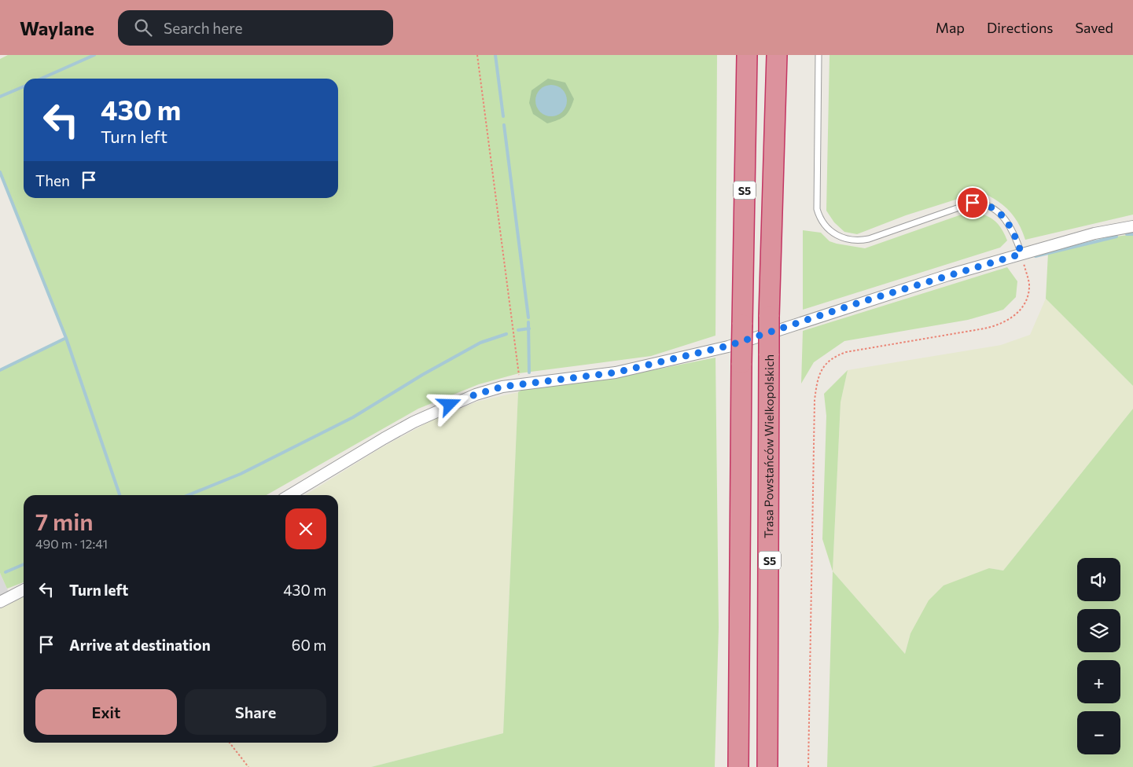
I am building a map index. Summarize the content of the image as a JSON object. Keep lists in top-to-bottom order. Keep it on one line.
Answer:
{"streets":{"highway":["S5","Trasa Powstańców Wielkopolskich"]},"page":{"header":"Waylane","search":"Search here","nav":["Map","Directions","Saved"],"turn":["430 m","Turn left"],"then":"Then","heading":["7 min","490 m · 12:41"],"map_buttons":["+","−"],"list":[{"name":"Turn left","value":"430 m"},{"name":"Arrive at destination","value":"60 m"}],"buttons":["Exit","Share"]}}
